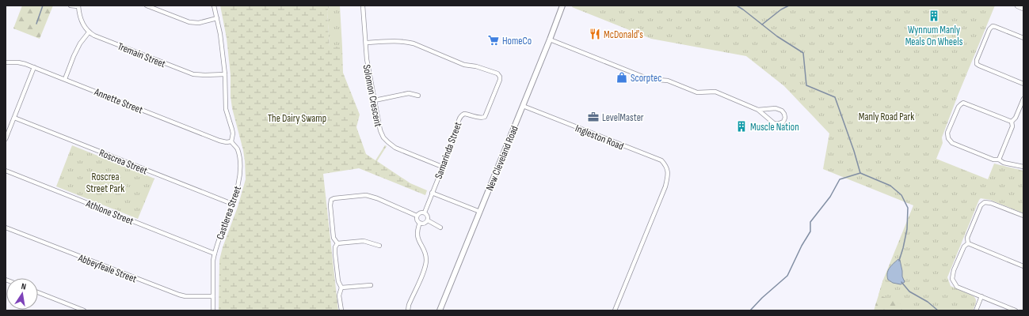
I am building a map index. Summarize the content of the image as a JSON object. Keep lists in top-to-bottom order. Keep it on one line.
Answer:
{"streets":{"street":["Tremain Street","Solomon Crescent","Annette Street","Ingleston Road","Samarinda Street","New Cleveland Road","Roscrea Street","Athlone Street","Castlerea Street","Abbeyfeale Street"]},"crossings":[["Tremain Street","Castlerea Street"],["Solomon Crescent","Samarinda Street"],["Annette Street","Castlerea Street"],["Ingleston Road","New Cleveland Road"],["Roscrea Street","Castlerea Street"],["Athlone Street","Castlerea Street"],["Castlerea Street","Abbeyfeale Street"]],"parks":["Manly Road Park","The Dairy Swamp","Roscrea Street Park"],"places":{"building":["Wynnum Manly Meals On Wheels","Muscle Nation"],"restaurant":["McDonald's"],"supermarket":["HomeCo"],"shop":["Scorptec"],"office":["LevelMaster"]},"north":"top"}
